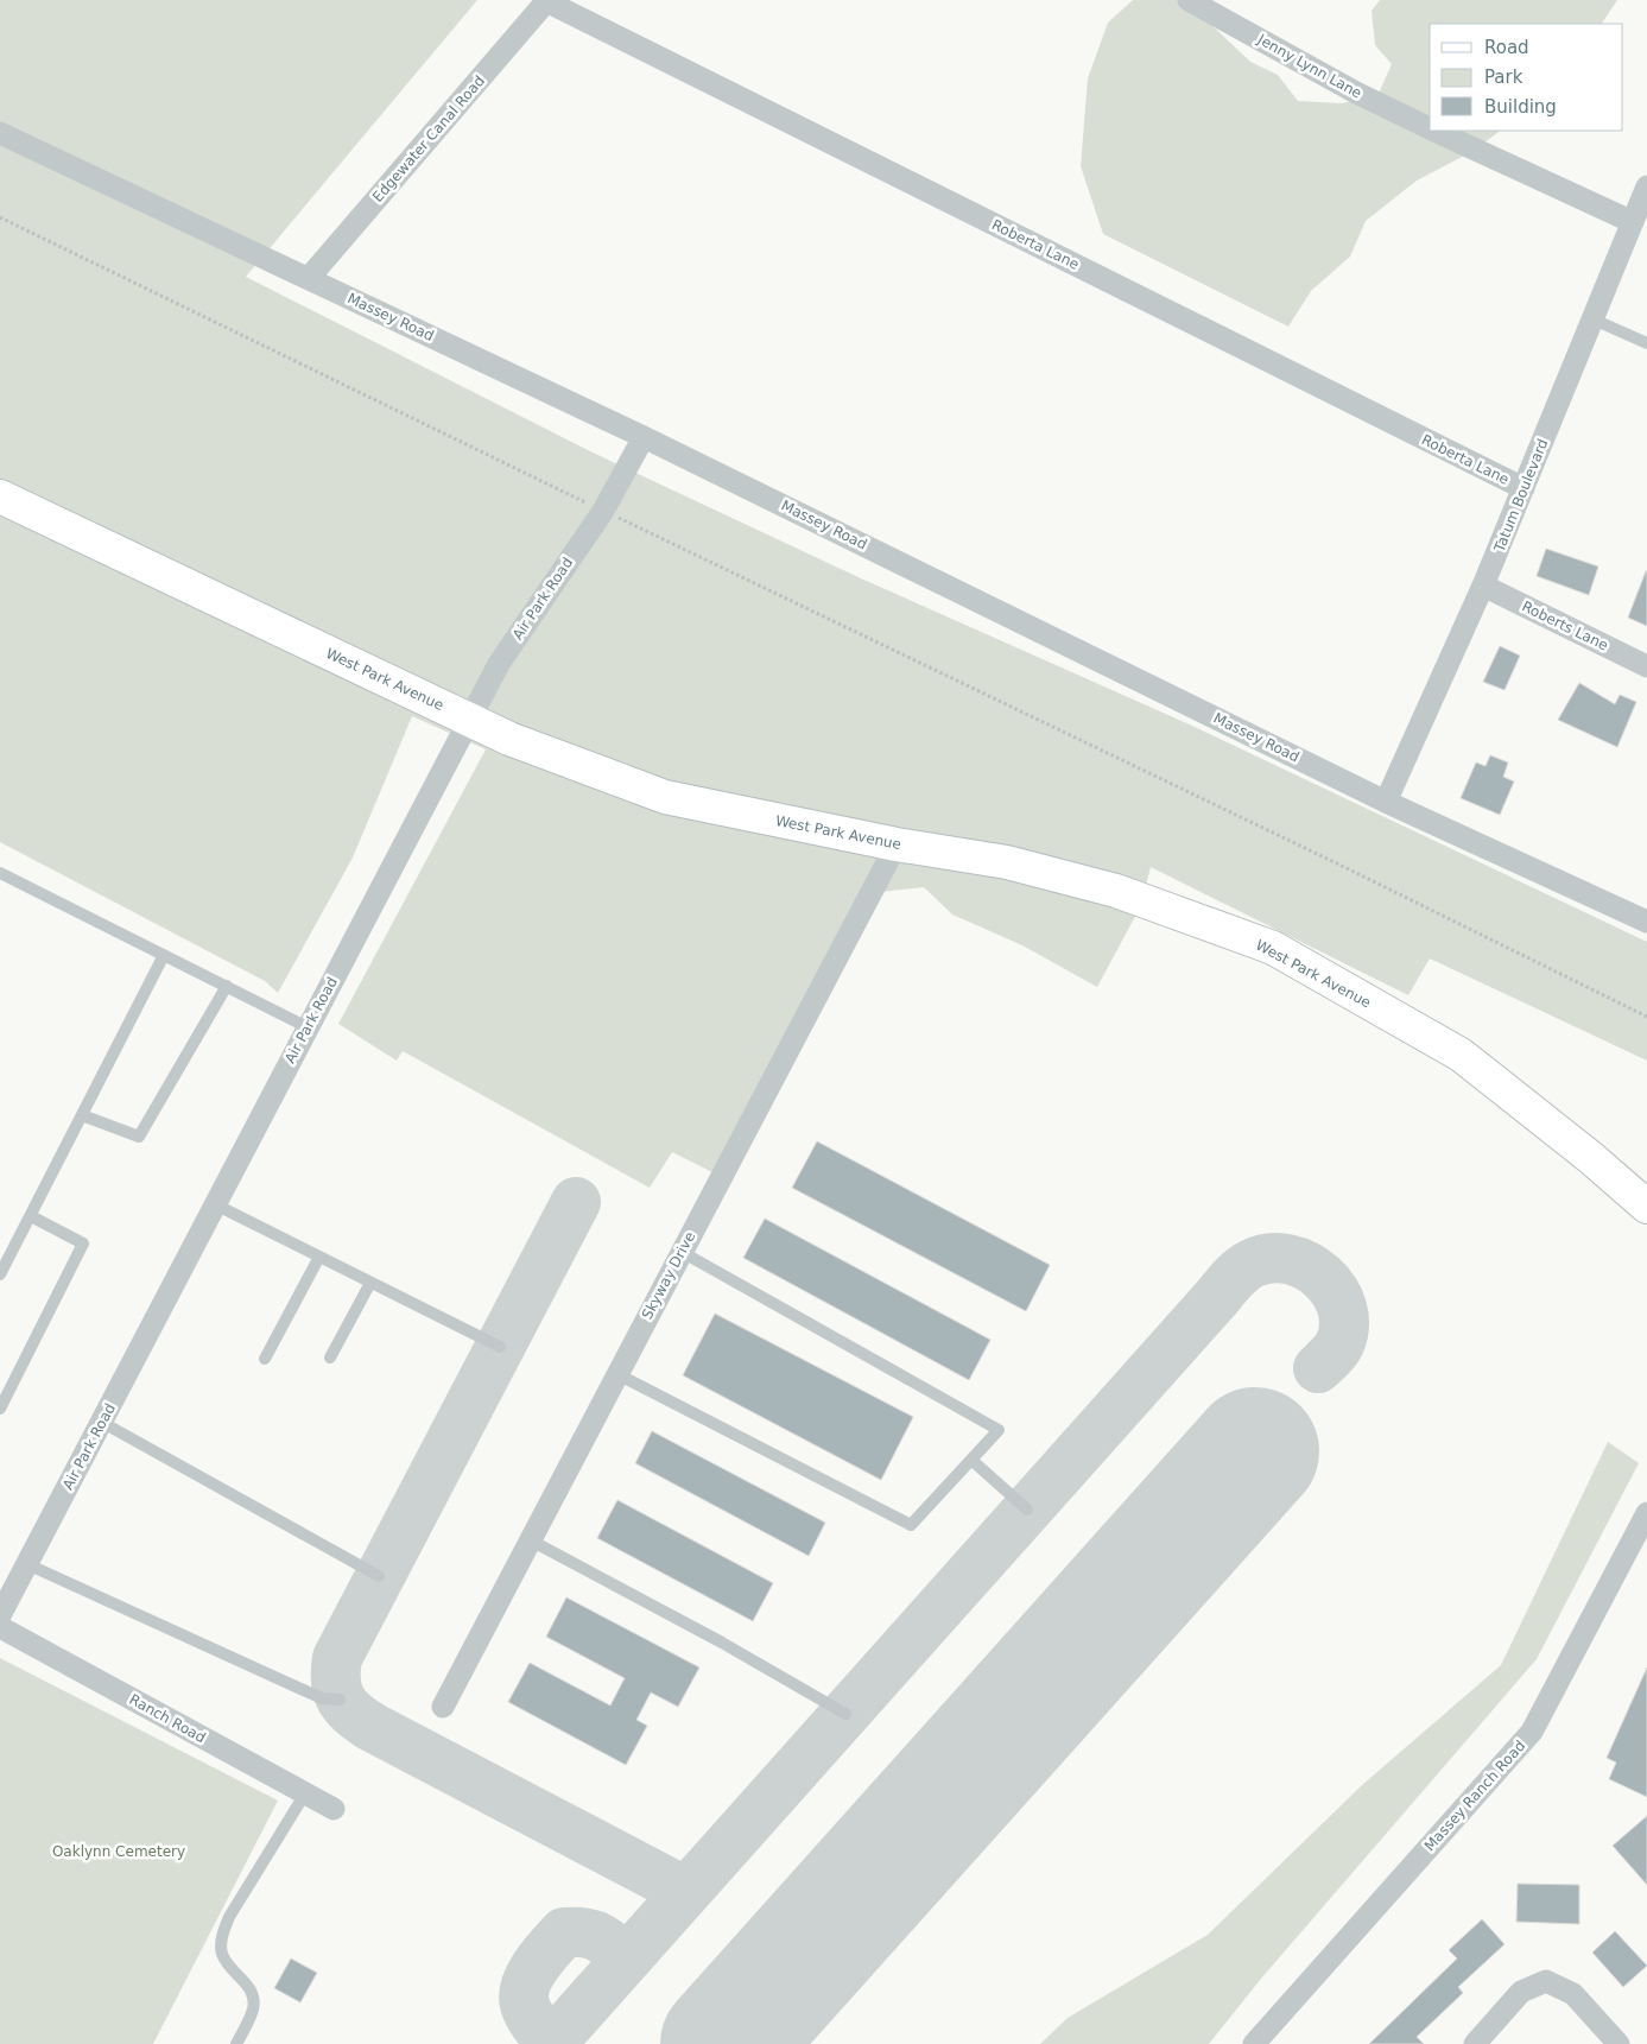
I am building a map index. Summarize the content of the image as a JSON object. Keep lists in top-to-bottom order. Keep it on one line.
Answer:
{"streets":{"street":["Jenny Lynn Lane","Edgewater Canal Road","Roberta Lane","Massey Road","Tatum Boulevard","Air Park Road","Roberts Lane","West Park Avenue","Skyway Drive","Ranch Road","Massey Ranch Road"]},"crossings":[["Jenny Lynn Lane","Tatum Boulevard"],["Edgewater Canal Road","Roberta Lane"],["Edgewater Canal Road","Massey Road"],["Roberta Lane","Tatum Boulevard"],["Massey Road","Tatum Boulevard"],["Massey Road","Air Park Road"],["Tatum Boulevard","Roberts Lane"],["Air Park Road","West Park Avenue"],["West Park Avenue","Skyway Drive"]],"parks":["Oaklynn Cemetery"],"legend":["Road","Park","Building"]}
